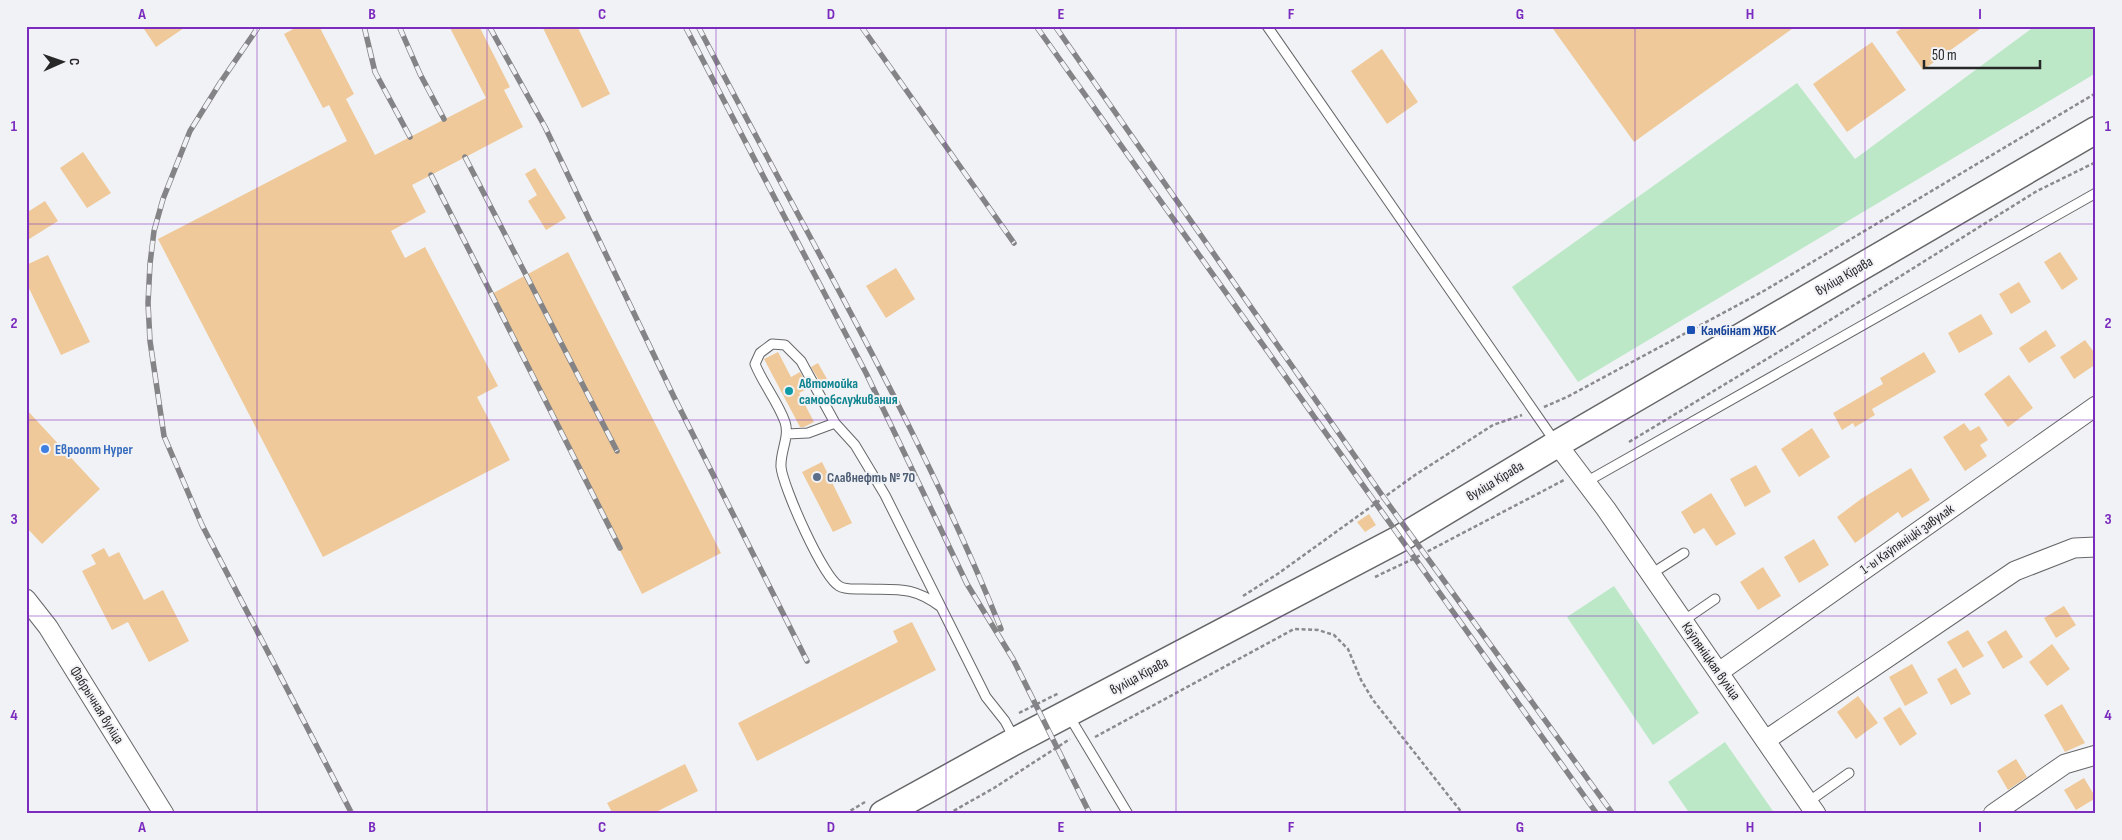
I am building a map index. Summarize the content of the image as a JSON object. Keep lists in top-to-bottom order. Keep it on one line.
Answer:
{"streets":{"main road":["вуліца Кірава"],"street":["1-ы Каўпяніцкі завулак","Каўпяніцкая вуліца","Фабрычная вуліца"]},"crossings":[["вуліца Кірава","Каўпяніцкая вуліца"],["1-ы Каўпяніцкі завулак","Каўпяніцкая вуліца"]],"places":{"transit":["Камбінат ЖБК"],"other":["Автомойка самообслуживания","Евроопт Hyper","Славнефть № 70"]},"scale_bar":"50 m","north":"right","grid":{"columns":["A","B","C","D","E","F","G","H","I"],"rows":["1","2","3","4"]}}
